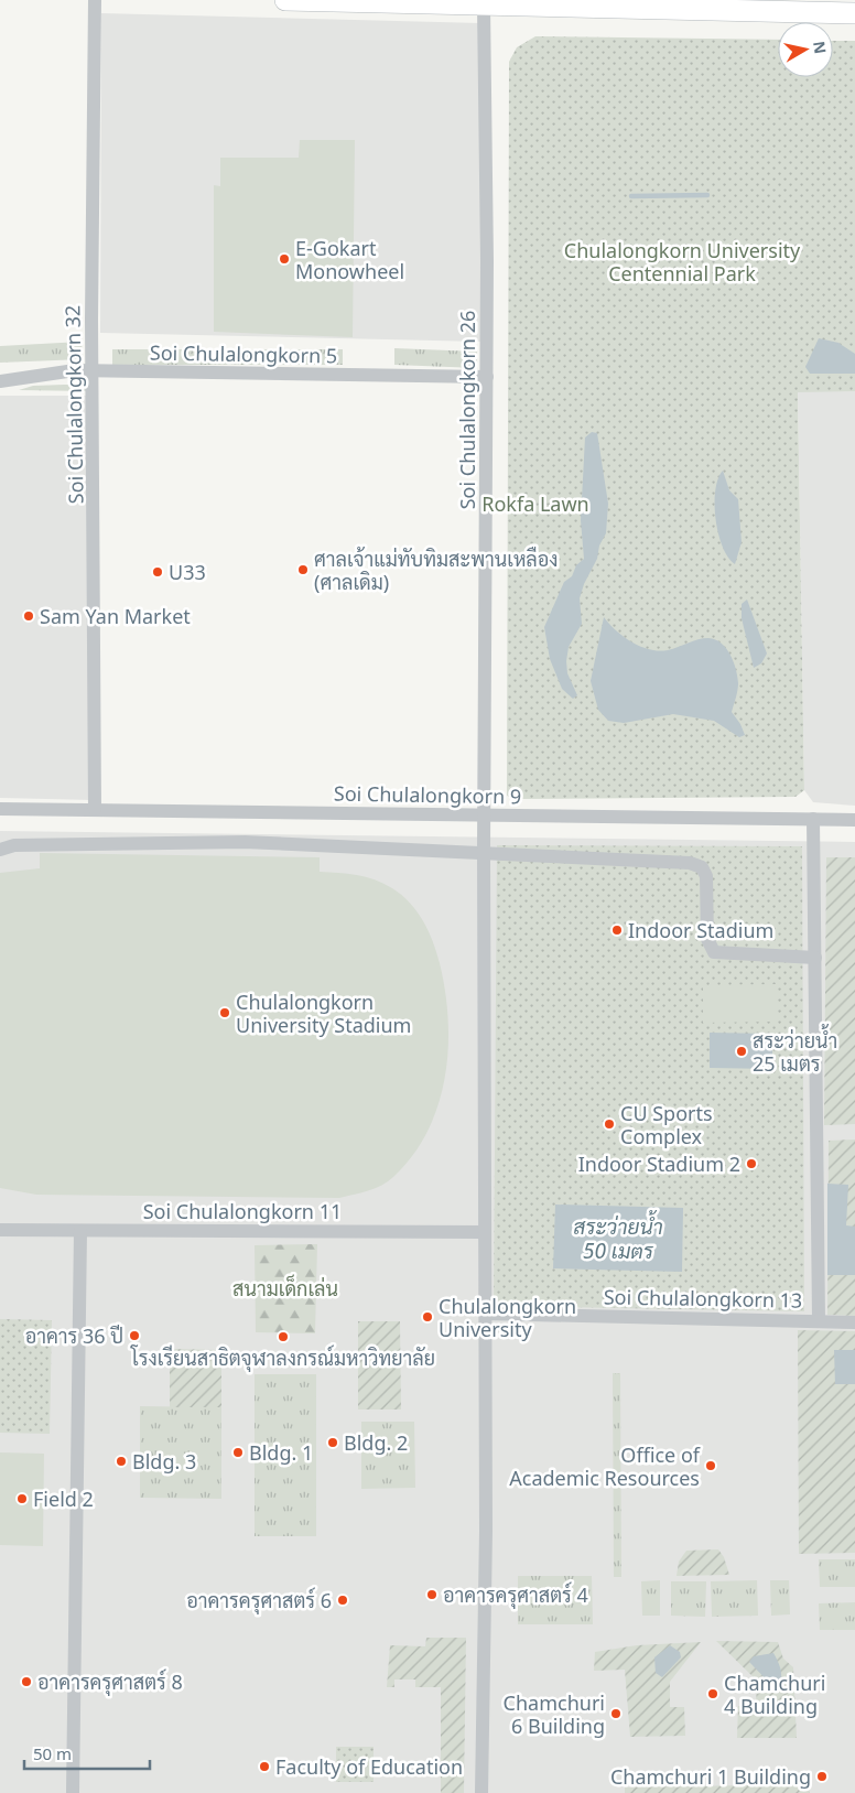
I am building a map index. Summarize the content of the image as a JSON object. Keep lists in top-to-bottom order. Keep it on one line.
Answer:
{"streets":{"street":["Soi Chulalongkorn 5","Soi Chulalongkorn 32","Soi Chulalongkorn 26","Soi Chulalongkorn 9","Soi Chulalongkorn 11","Soi Chulalongkorn 13"]},"crossings":[["Soi Chulalongkorn 5","Soi Chulalongkorn 32"],["Soi Chulalongkorn 5","Soi Chulalongkorn 26"],["Soi Chulalongkorn 32","Soi Chulalongkorn 9"],["Soi Chulalongkorn 26","Soi Chulalongkorn 9"],["Soi Chulalongkorn 26","Soi Chulalongkorn 11"],["Soi Chulalongkorn 26","Soi Chulalongkorn 13"]],"water":["สระว่ายน้ำ 50 เมตร"],"parks":["Chulalongkorn University Centennial Park","Rokfa Lawn","สนามเด็กเล่น"],"places":["E-Gokart Monowheel","ศาลเจ้าแม่ทับทิมสะพานเหลือง (ศาลเดิม)","U33","Sam Yan Market","Indoor Stadium","Chulalongkorn University Stadium","สระว่ายน้ำ 25 เมตร","CU Sports Complex","Indoor Stadium 2","Chulalongkorn University","อาคาร 36 ปี","โรงเรียนสาธิตจุฬาลงกรณ์มหาวิทยาลัย","Bldg. 2","Bldg. 1","Bldg. 3","Office of Academic Resources","Field 2","อาคารครุศาสตร์ 4","อาคารครุศาสตร์ 6","อาคารครุศาสตร์ 8","Chamchuri 4 Building","Chamchuri 6 Building","Faculty of Education","Chamchuri 1 Building"],"scale_bar":"50 m","north":"right"}
